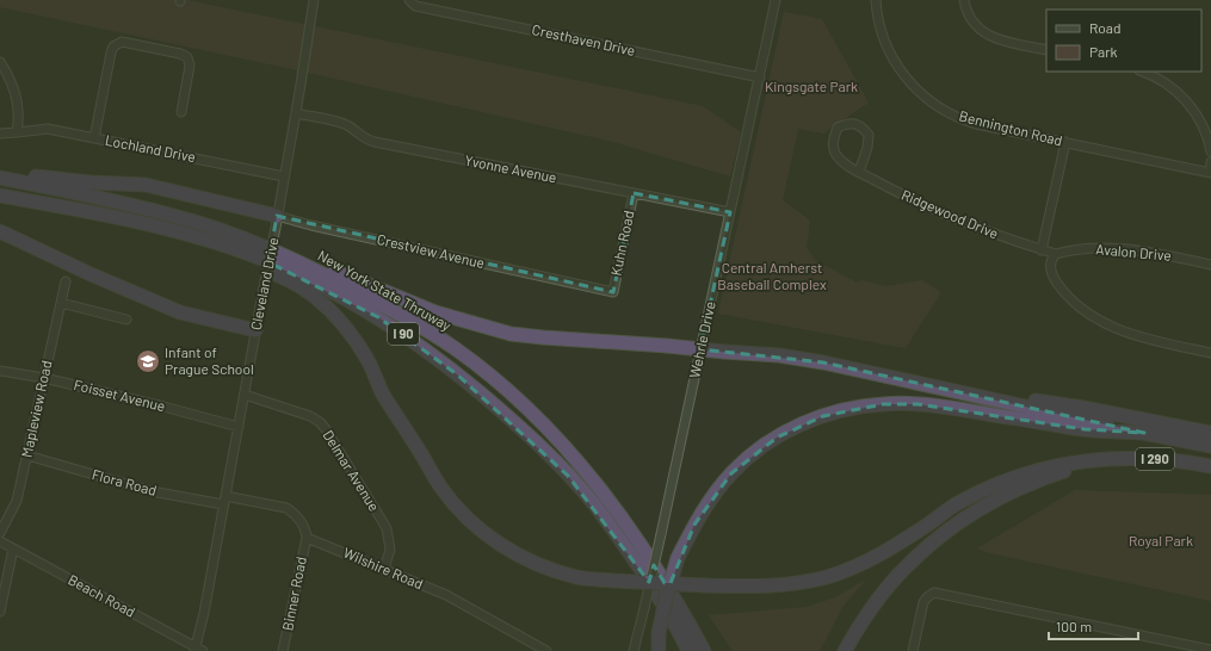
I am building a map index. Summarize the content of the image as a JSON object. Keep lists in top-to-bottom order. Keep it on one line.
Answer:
{"streets":{"highway":["New York State Thruway","I 90","I 290"],"street":["Cresthaven Drive","Bennington Road","Lochland Drive","Yvonne Avenue","Ridgewood Drive","Kuhn Road","Crestview Avenue","Avalon Drive","Cleveland Drive","Wehrle Drive","Foisset Avenue","Mapleview Road","Delmar Avenue","Flora Road","Wilshire Road","Binner Road","Beach Road"]},"crossings":[["Cresthaven Drive","Wehrle Drive"],["Lochland Drive","Cleveland Drive"],["Yvonne Avenue","Kuhn Road"],["Yvonne Avenue","Cleveland Drive"],["Yvonne Avenue","Wehrle Drive"],["Ridgewood Drive","Avalon Drive"],["Kuhn Road","Crestview Avenue"],["Crestview Avenue","Cleveland Drive"],["Cleveland Drive","Foisset Avenue"],["Cleveland Drive","Delmar Avenue"],["Cleveland Drive","Flora Road"],["Cleveland Drive","Beach Road"],["Foisset Avenue","Mapleview Road"],["Mapleview Road","Flora Road"],["Delmar Avenue","Wilshire Road"],["Wilshire Road","Binner Road"]],"parks":["Kingsgate Park","Central Amherst Baseball Complex","Royal Park"],"places":{"school or university":["Infant of Prague School"]},"legend":["Road","Park"],"scale_bar":"100 m"}
